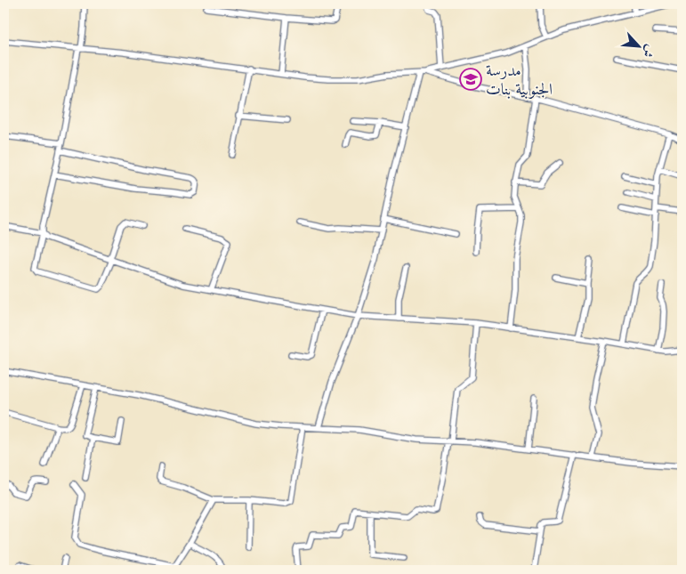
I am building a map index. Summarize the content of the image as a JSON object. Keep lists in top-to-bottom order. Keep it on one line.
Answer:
{"places":{"school or university":["مدرسة الجنوبية بنات"]},"north":"bottom right"}
